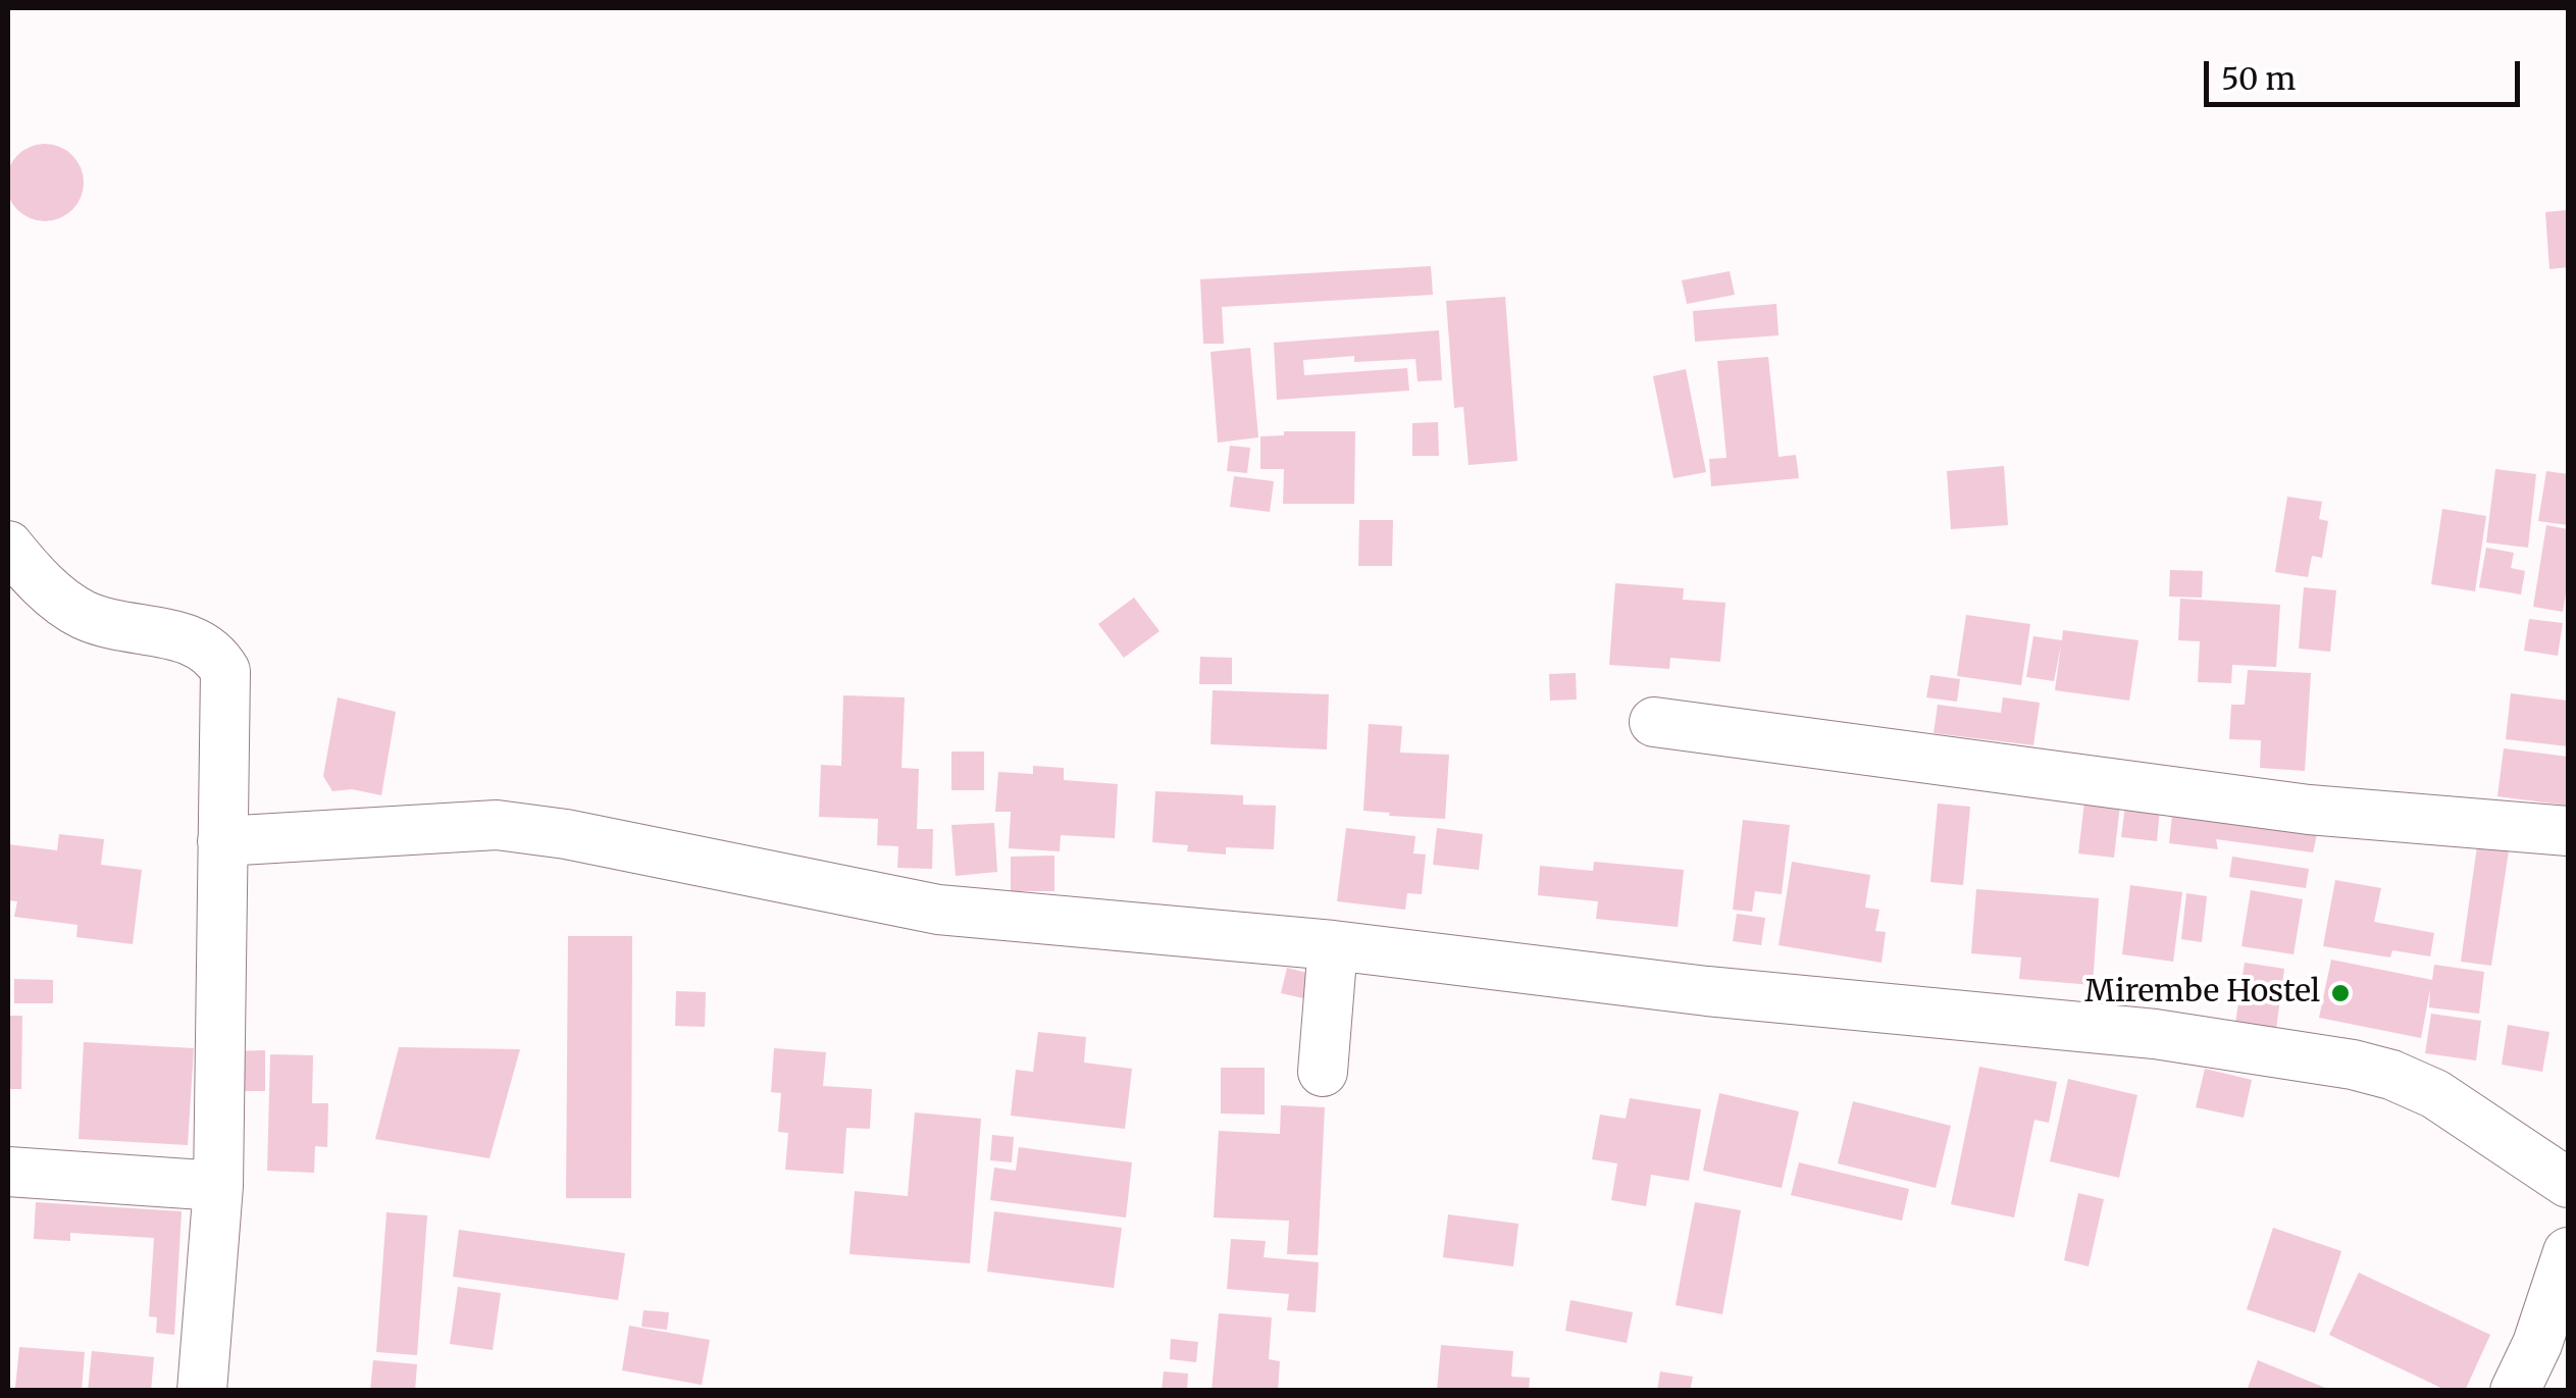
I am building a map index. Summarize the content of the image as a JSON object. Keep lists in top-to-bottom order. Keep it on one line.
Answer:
{"places":["Mirembe Hostel"],"scale_bar":"50 m"}
